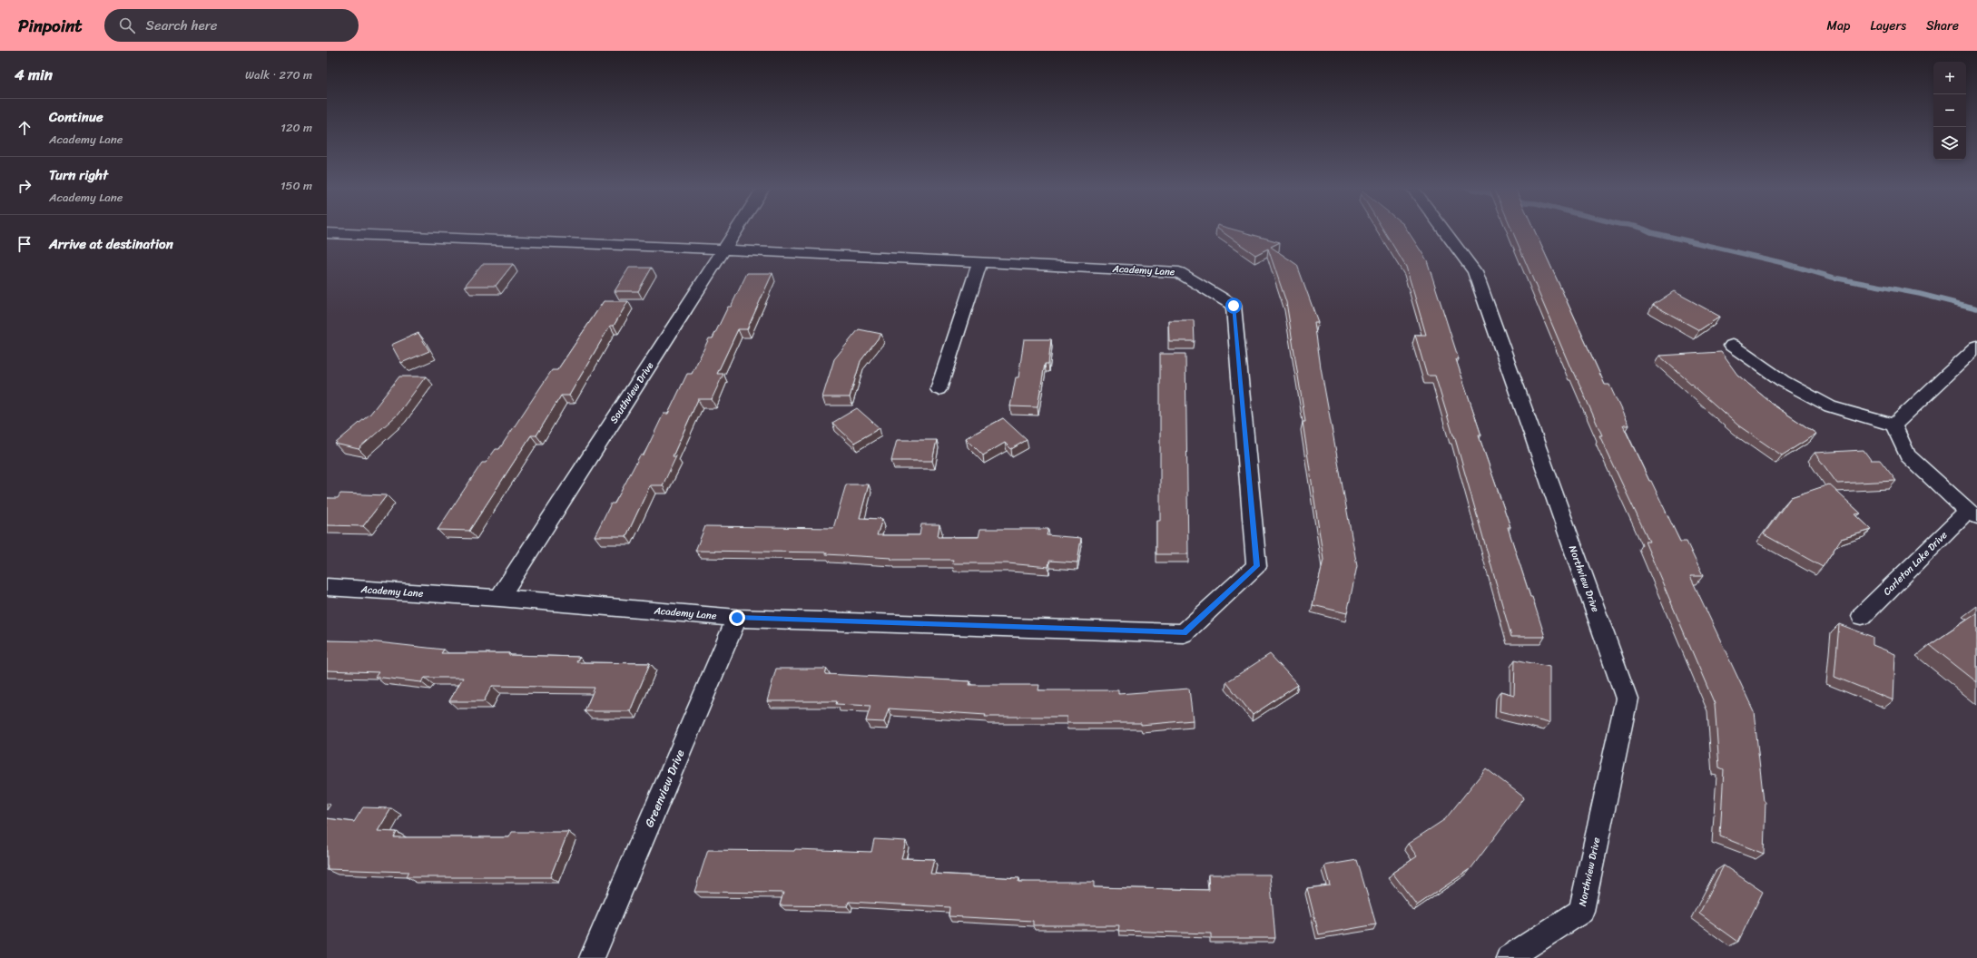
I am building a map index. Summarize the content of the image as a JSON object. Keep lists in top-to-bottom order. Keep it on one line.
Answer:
{"streets":{"street":["Academy Lane","Southview Drive","Carleton Lake Drive","Northview Drive","Greenview Drive"]},"crossings":[["Academy Lane","Southview Drive"],["Academy Lane","Greenview Drive"]],"page":{"header":"Pinpoint","search":"Search here","nav":["Map","Layers","Share"],"heading":["4 min","Walk · 270 m"],"map_buttons":["+","−"],"list":[["Continue","Academy Lane","120 m"],["Turn right","Academy Lane","150 m"],"Arrive at destination"]}}
